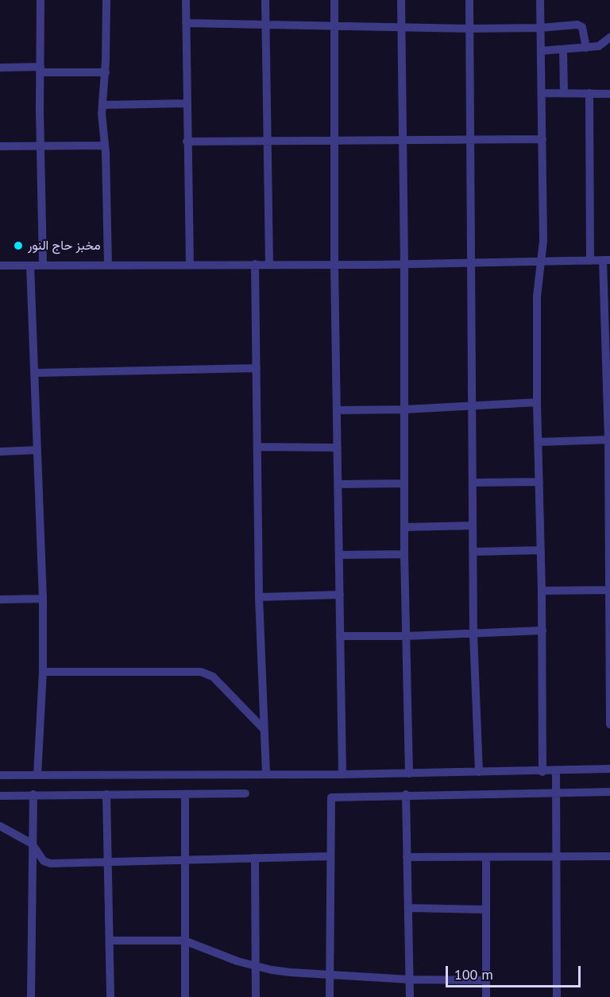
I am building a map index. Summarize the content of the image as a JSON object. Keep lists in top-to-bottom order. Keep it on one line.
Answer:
{"places":["مخبز حاج النور"],"scale_bar":"100 m"}
